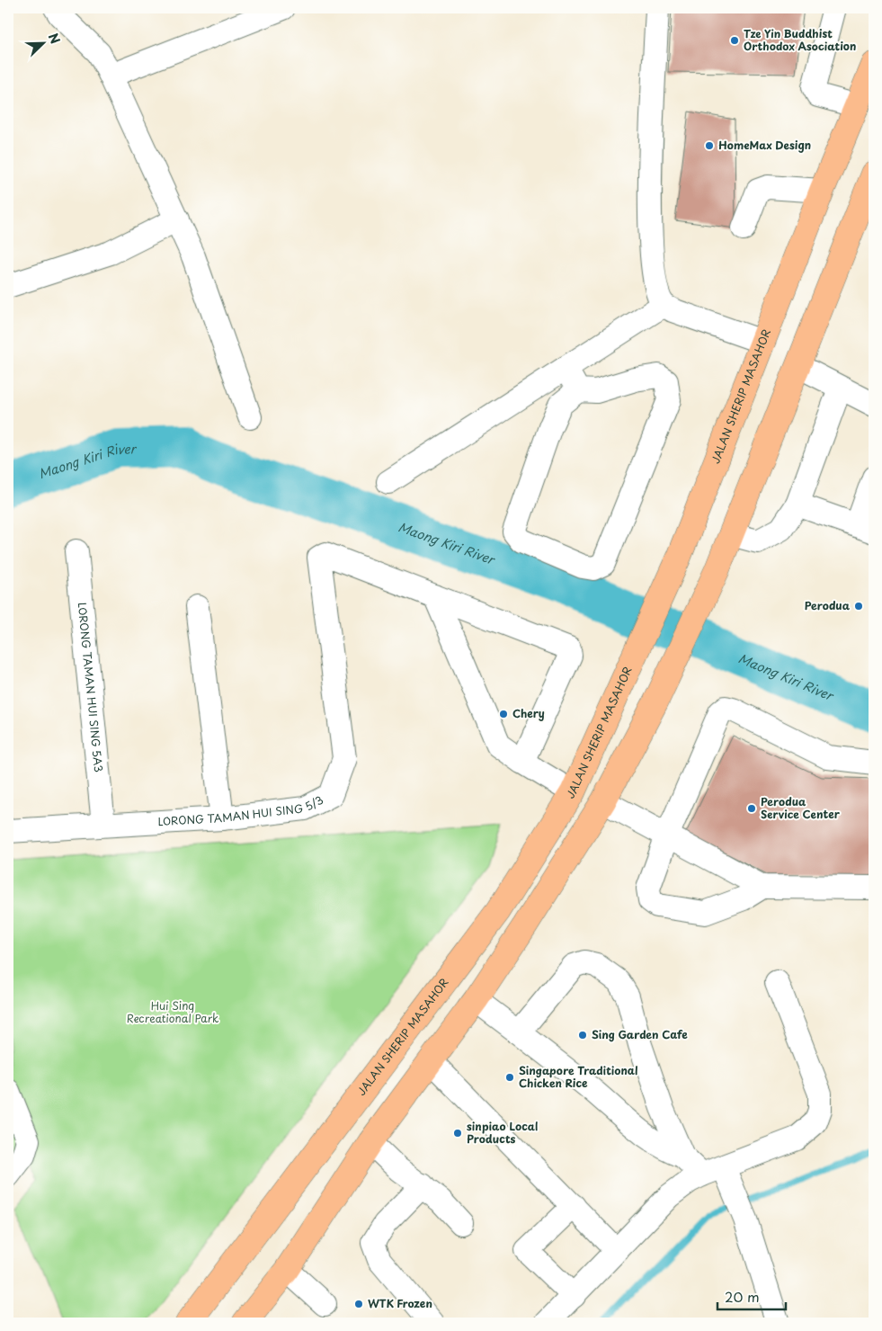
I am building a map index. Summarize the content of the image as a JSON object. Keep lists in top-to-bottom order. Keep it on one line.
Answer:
{"streets":{"main road":["JALAN SHERIP MASAHOR"],"street":["LORONG TAMAN HUI SING 5A3","LORONG TAMAN HUI SING 5/3"]},"crossings":[["LORONG TAMAN HUI SING 5A3","LORONG TAMAN HUI SING 5/3"]],"water":["Maong Kiri River"],"parks":["Hui Sing Recreational Park"],"places":["Tze Yin Buddhist Orthodox Asociation","HomeMax Design","Perodua","Chery","Perodua Service Center","Sing Garden Cafe","Singapore Traditional Chicken Rice","sinpiao Local Products","WTK Frozen"],"scale_bar":"20 m","north":"top right"}
